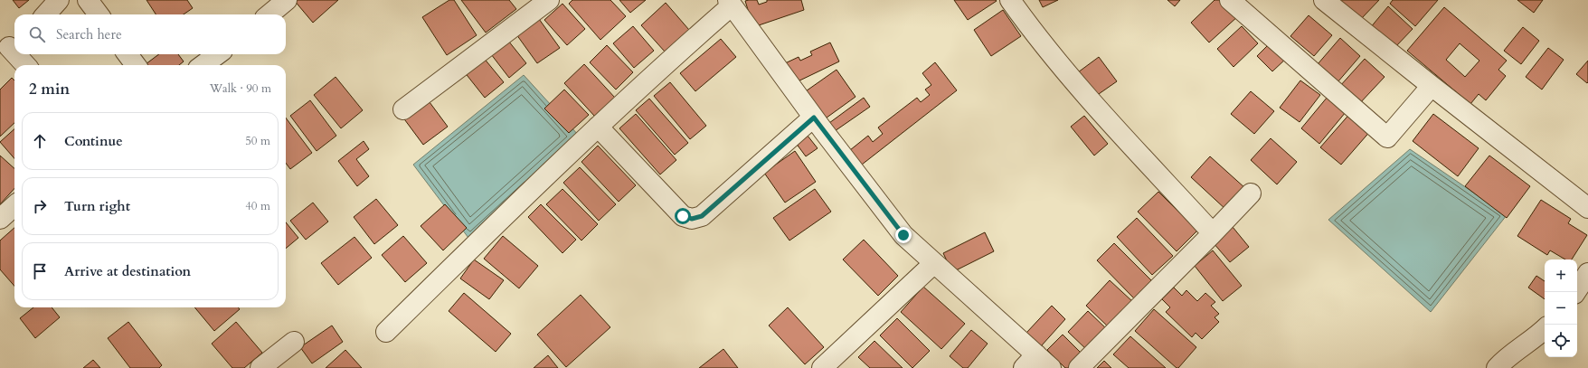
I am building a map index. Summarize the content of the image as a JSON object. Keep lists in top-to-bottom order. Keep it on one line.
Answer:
{"page":{"search":"Search here","heading":["2 min","Walk · 90 m"],"list":[["Continue","50 m"],["Turn right","40 m"],"Arrive at destination"],"map_buttons":["+","−"]}}
